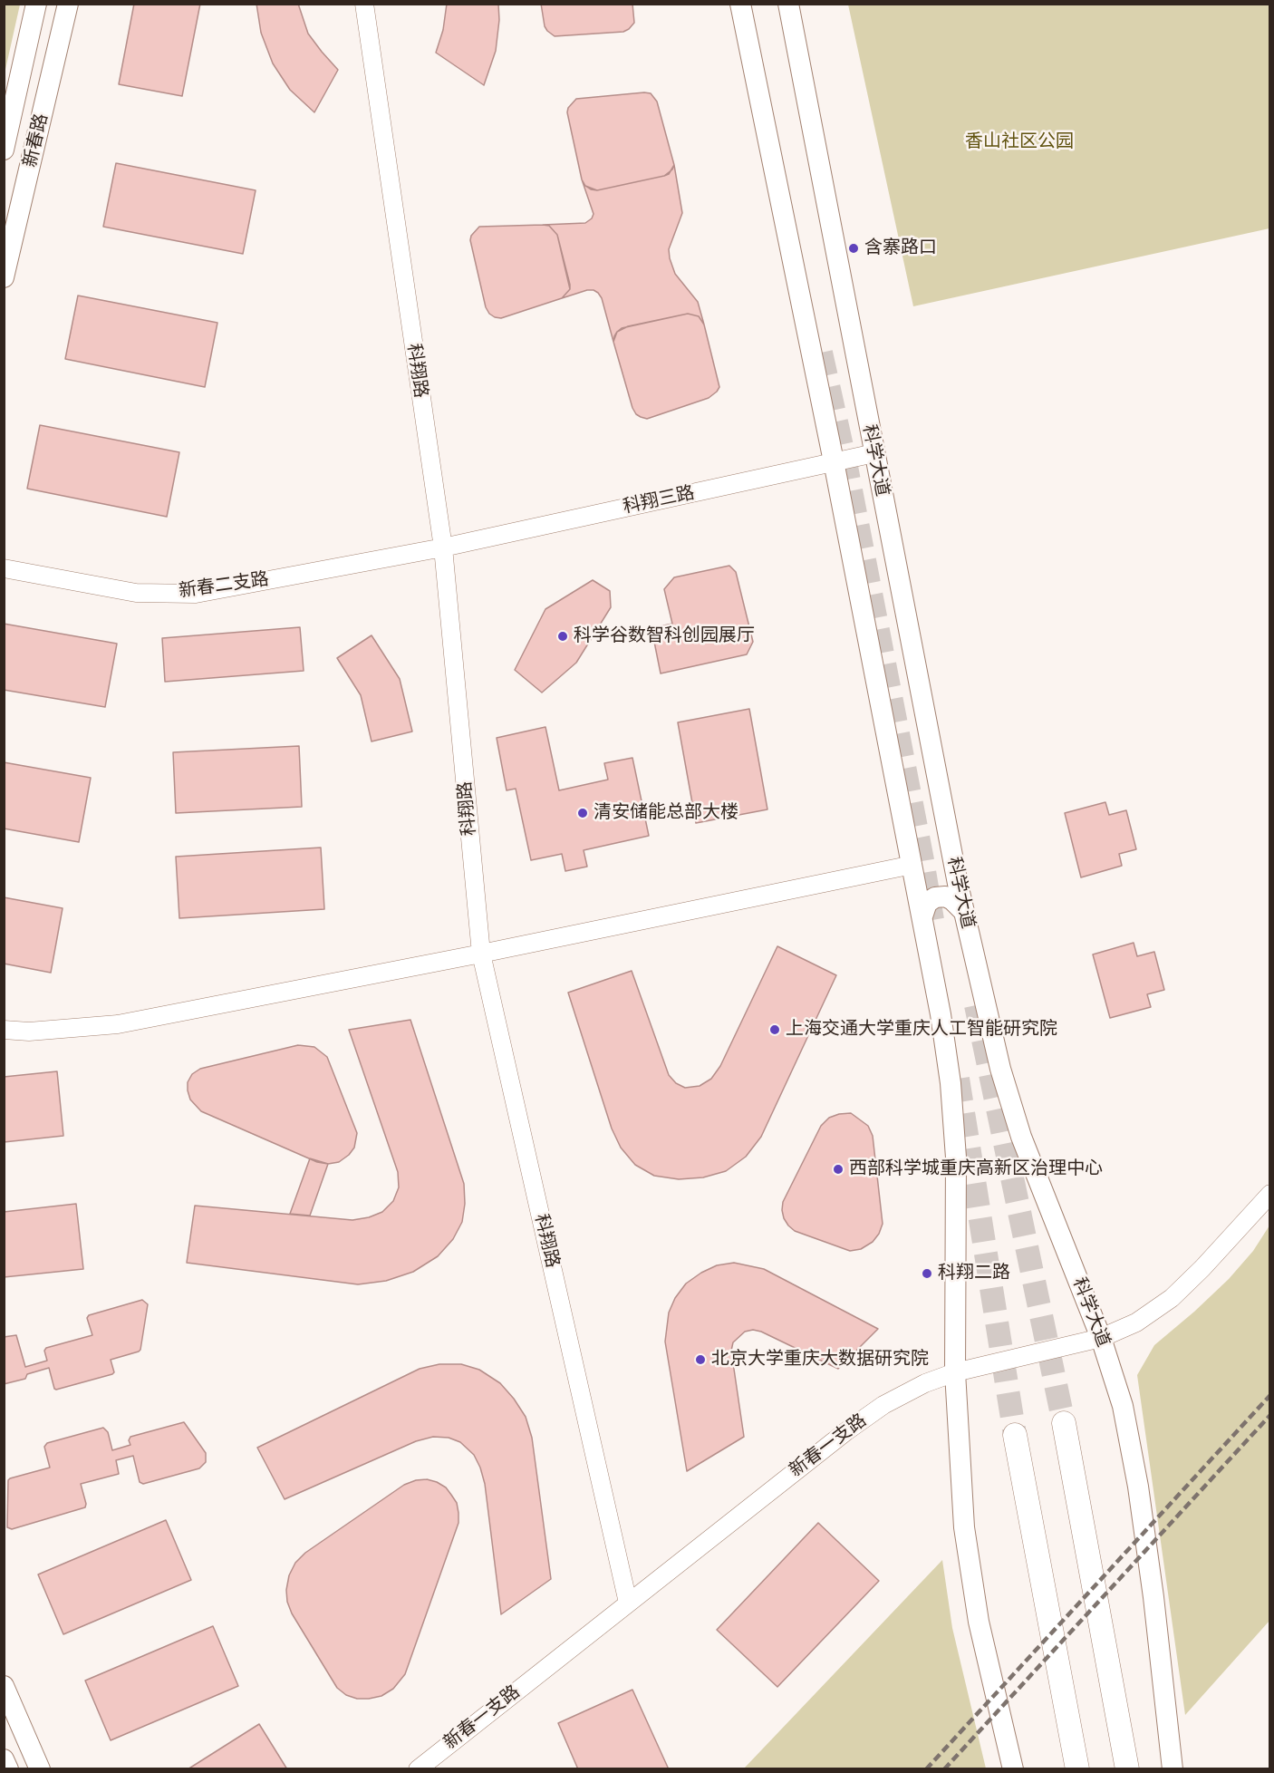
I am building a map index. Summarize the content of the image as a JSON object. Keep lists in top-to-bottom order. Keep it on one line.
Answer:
{"streets":{"main road":["新春路","科学大道"],"street":["科翔路","科翔三路","新春二支路","新春一支路"]},"crossings":[["科翔路","科翔三路"],["科翔路","新春二支路"],["科翔路","新春一支路"],["科学大道","科翔三路"],["科学大道","新春一支路"],["科翔三路","新春二支路"]],"parks":["香山社区公园"],"places":["含寨路口","科学谷数智科创园展厅","清安储能总部大楼","上海交通大学重庆人工智能研究院","西部科学城重庆高新区治理中心","科翔二路","北京大学重庆大数据研究院"]}
